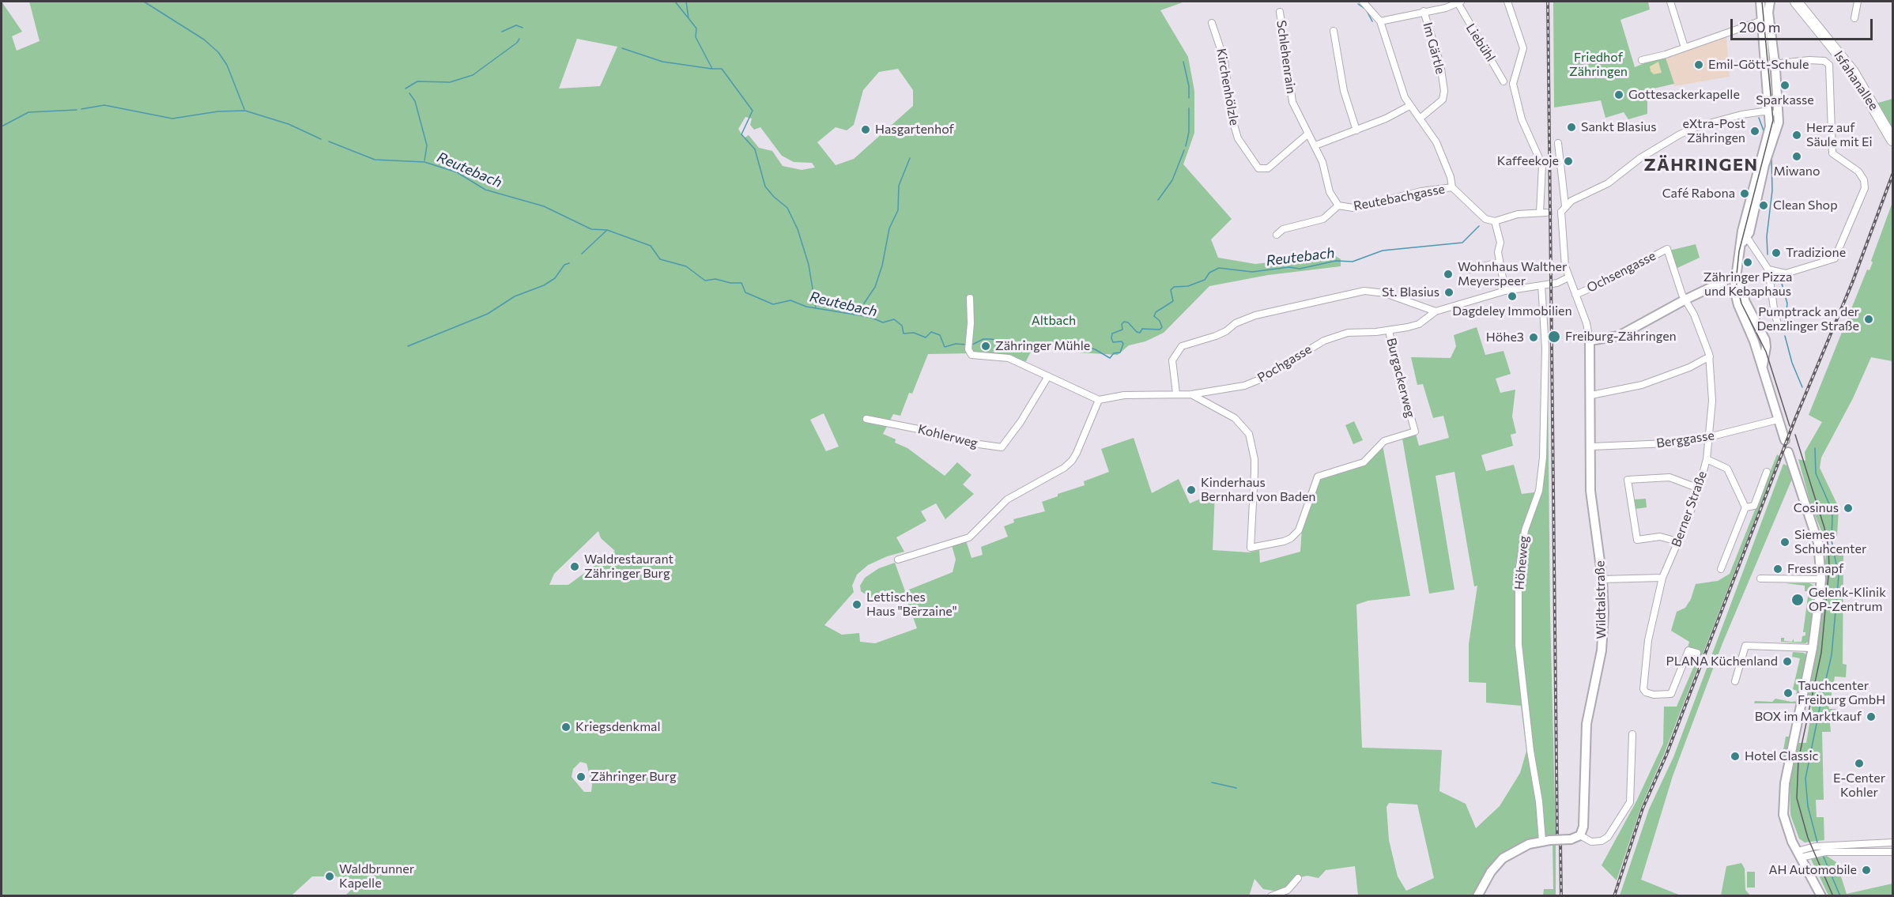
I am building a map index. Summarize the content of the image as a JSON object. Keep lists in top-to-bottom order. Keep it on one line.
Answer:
{"streets":{"highway":["Isfahanallee"],"street":["Liebühl","Im Gärtle","Schlehenrain","Kirchenhölzle","Reutebachgasse","Ochsengasse","Pochgasse","Burgackerweg","Kohlerweg","Berggasse","Berner Straße","Höheweg","Wildtalstraße"]},"crossings":[["Liebühl","Im Gärtle"],["Schlehenrain","Kirchenhölzle"],["Schlehenrain","Reutebachgasse"],["Ochsengasse","Berner Straße"],["Ochsengasse","Wildtalstraße"],["Pochgasse","Burgackerweg"],["Pochgasse","Höheweg"],["Pochgasse","Wildtalstraße"],["Berggasse","Berner Straße"],["Berggasse","Wildtalstraße"]],"districts":["ZÄHRINGEN"],"water":["Reutebach"],"parks":["Friedhof Zähringen","Altbach"],"places":["Emil-Gött-Schule","Sparkasse","Gottesackerkapelle","Sankt Blasius","Hasgartenhof","eXtra-Post Zähringen","Herz auf Säule mit Ei","Miwano","Kaffeekoje","Café Rabona","Clean Shop","Tradizione","Zähringer Pizza und Kebaphaus","Wohnhaus Walther Meyerspeer","St. Blasius","Dagdeley Immobilien","Pumptrack an der Denzlinger Straße","Freiburg-Zähringen","Höhe3","Zähringer Mühle","Kinderhaus Bernhard von Baden","Cosinus","Siemes Schuhcenter","Waldrestaurant Zähringer Burg","Fressnapf","Gelenk-Klinik OP-Zentrum","Lettisches Haus \"Bērzaine\"","PLANA Küchenland","Tauchcenter Freiburg GmbH","BOX im Marktkauf","Kriegsdenkmal","Hotel Classic","E-Center Kohler","Zähringer Burg","AH Automobile","Waldbrunner Kapelle"],"scale_bar":"200 m"}
